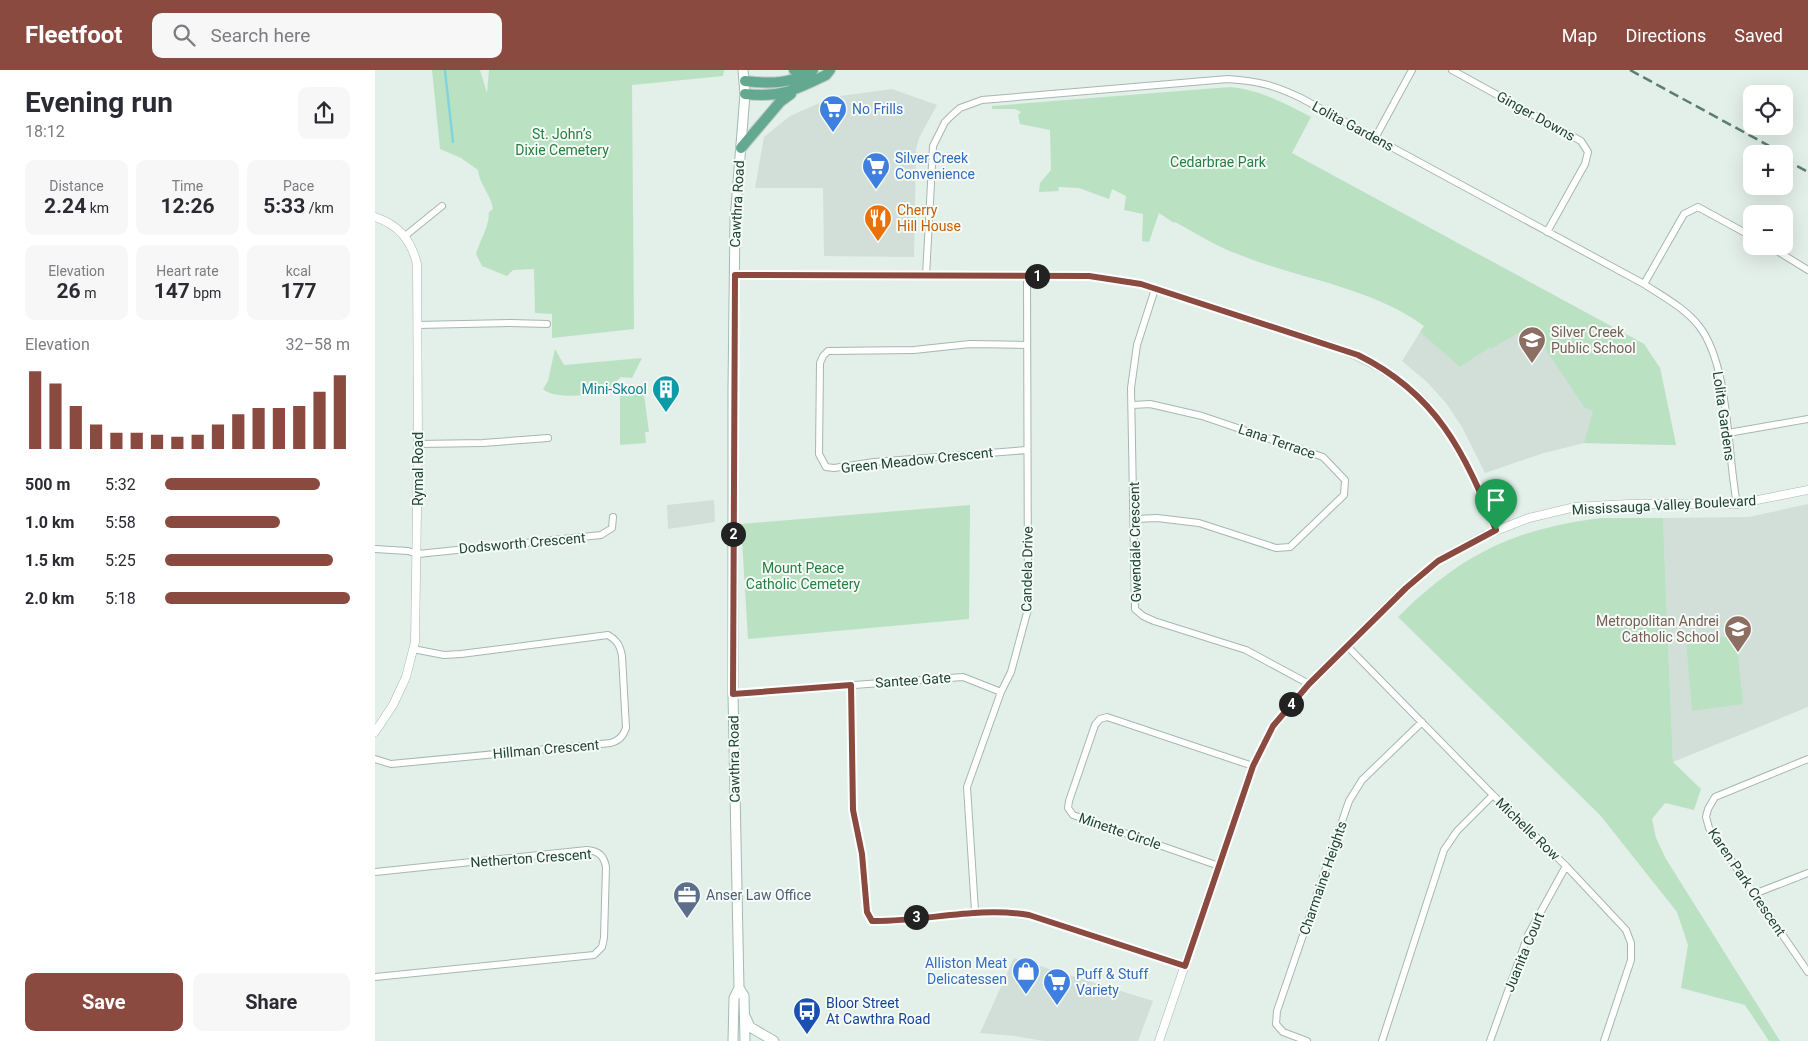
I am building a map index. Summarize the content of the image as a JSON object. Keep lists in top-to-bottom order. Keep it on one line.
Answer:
{"streets":{"main road":["Cawthra Road"],"street":["Ginger Downs","Lolita Gardens","Lana Terrace","Green Meadow Crescent","Rymal Road","Mississauga Valley Boulevard","Gwendale Crescent","Dodsworth Crescent","Candela Drive","Santee Gate","Hillman Crescent","Michelle Row","Minette Circle","Netherton Crescent","Charmaine Heights","Karen Park Crescent","Juanita Court"]},"crossings":[["Ginger Downs","Lolita Gardens"],["Lolita Gardens","Mississauga Valley Boulevard"],["Cawthra Road","Santee Gate"],["Lana Terrace","Gwendale Crescent"],["Green Meadow Crescent","Candela Drive"],["Rymal Road","Dodsworth Crescent"],["Rymal Road","Hillman Crescent"],["Mississauga Valley Boulevard","Gwendale Crescent"],["Mississauga Valley Boulevard","Michelle Row"],["Mississauga Valley Boulevard","Minette Circle"],["Candela Drive","Santee Gate"],["Michelle Row","Charmaine Heights"],["Michelle Row","Juanita Court"]],"parks":["St. John’s Dixie Cemetery","Cedarbrae Park","Mount Peace Catholic Cemetery"],"places":{"supermarket":["No Frills","Silver Creek Convenience","Puff & Stuff Variety"],"restaurant":["Cherry Hill House"],"school or university":["Silver Creek Public School","Metropolitan Andrei Catholic School"],"building":["Mini-Skool"],"office":["Anser Law Office"],"shop":["Alliston Meat Delicatessen"],"bus stop":["Bloor Street At Cawthra Road"]},"page":{"header":"Fleetfoot","search":"Search here","nav":["Map","Directions","Saved"],"heading":["Evening run","18:12"],"map_buttons":["+","−"],"stats":[["Distance","2.24 km"],["Time","12:26"],["Pace","5:33 /km"],["Elevation","26 m"],["Heart rate","147 bpm"],["kcal","177"]],"pins":["1","2","4","3"],"chart":["Elevation","32–58 m"],"list":[{"name":"500 m","note":"5:32"},{"name":"1.0 km","note":"5:58"},{"name":"1.5 km","note":"5:25"},{"name":"2.0 km","note":"5:18"}],"buttons":["Save","Share"]}}
